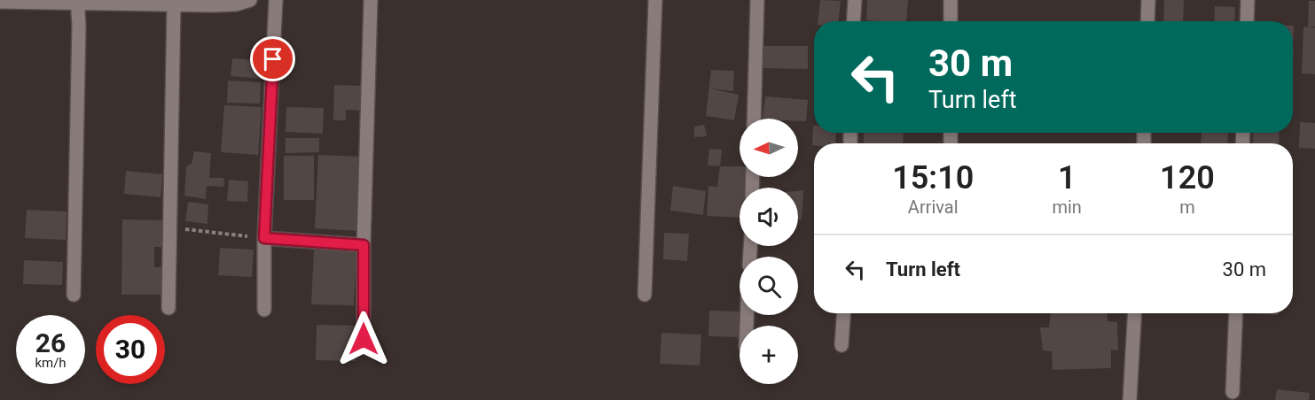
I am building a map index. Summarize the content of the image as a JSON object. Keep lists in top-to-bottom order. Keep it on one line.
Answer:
{"north":"left","page":{"turn":["30 m","Turn left"],"map_buttons":"+","eta":["15:10","Arrival","1","min","120","m"],"list":[{"name":"Turn left","value":"30 m"}],"speed":"26 km/h","limit":"30"}}
